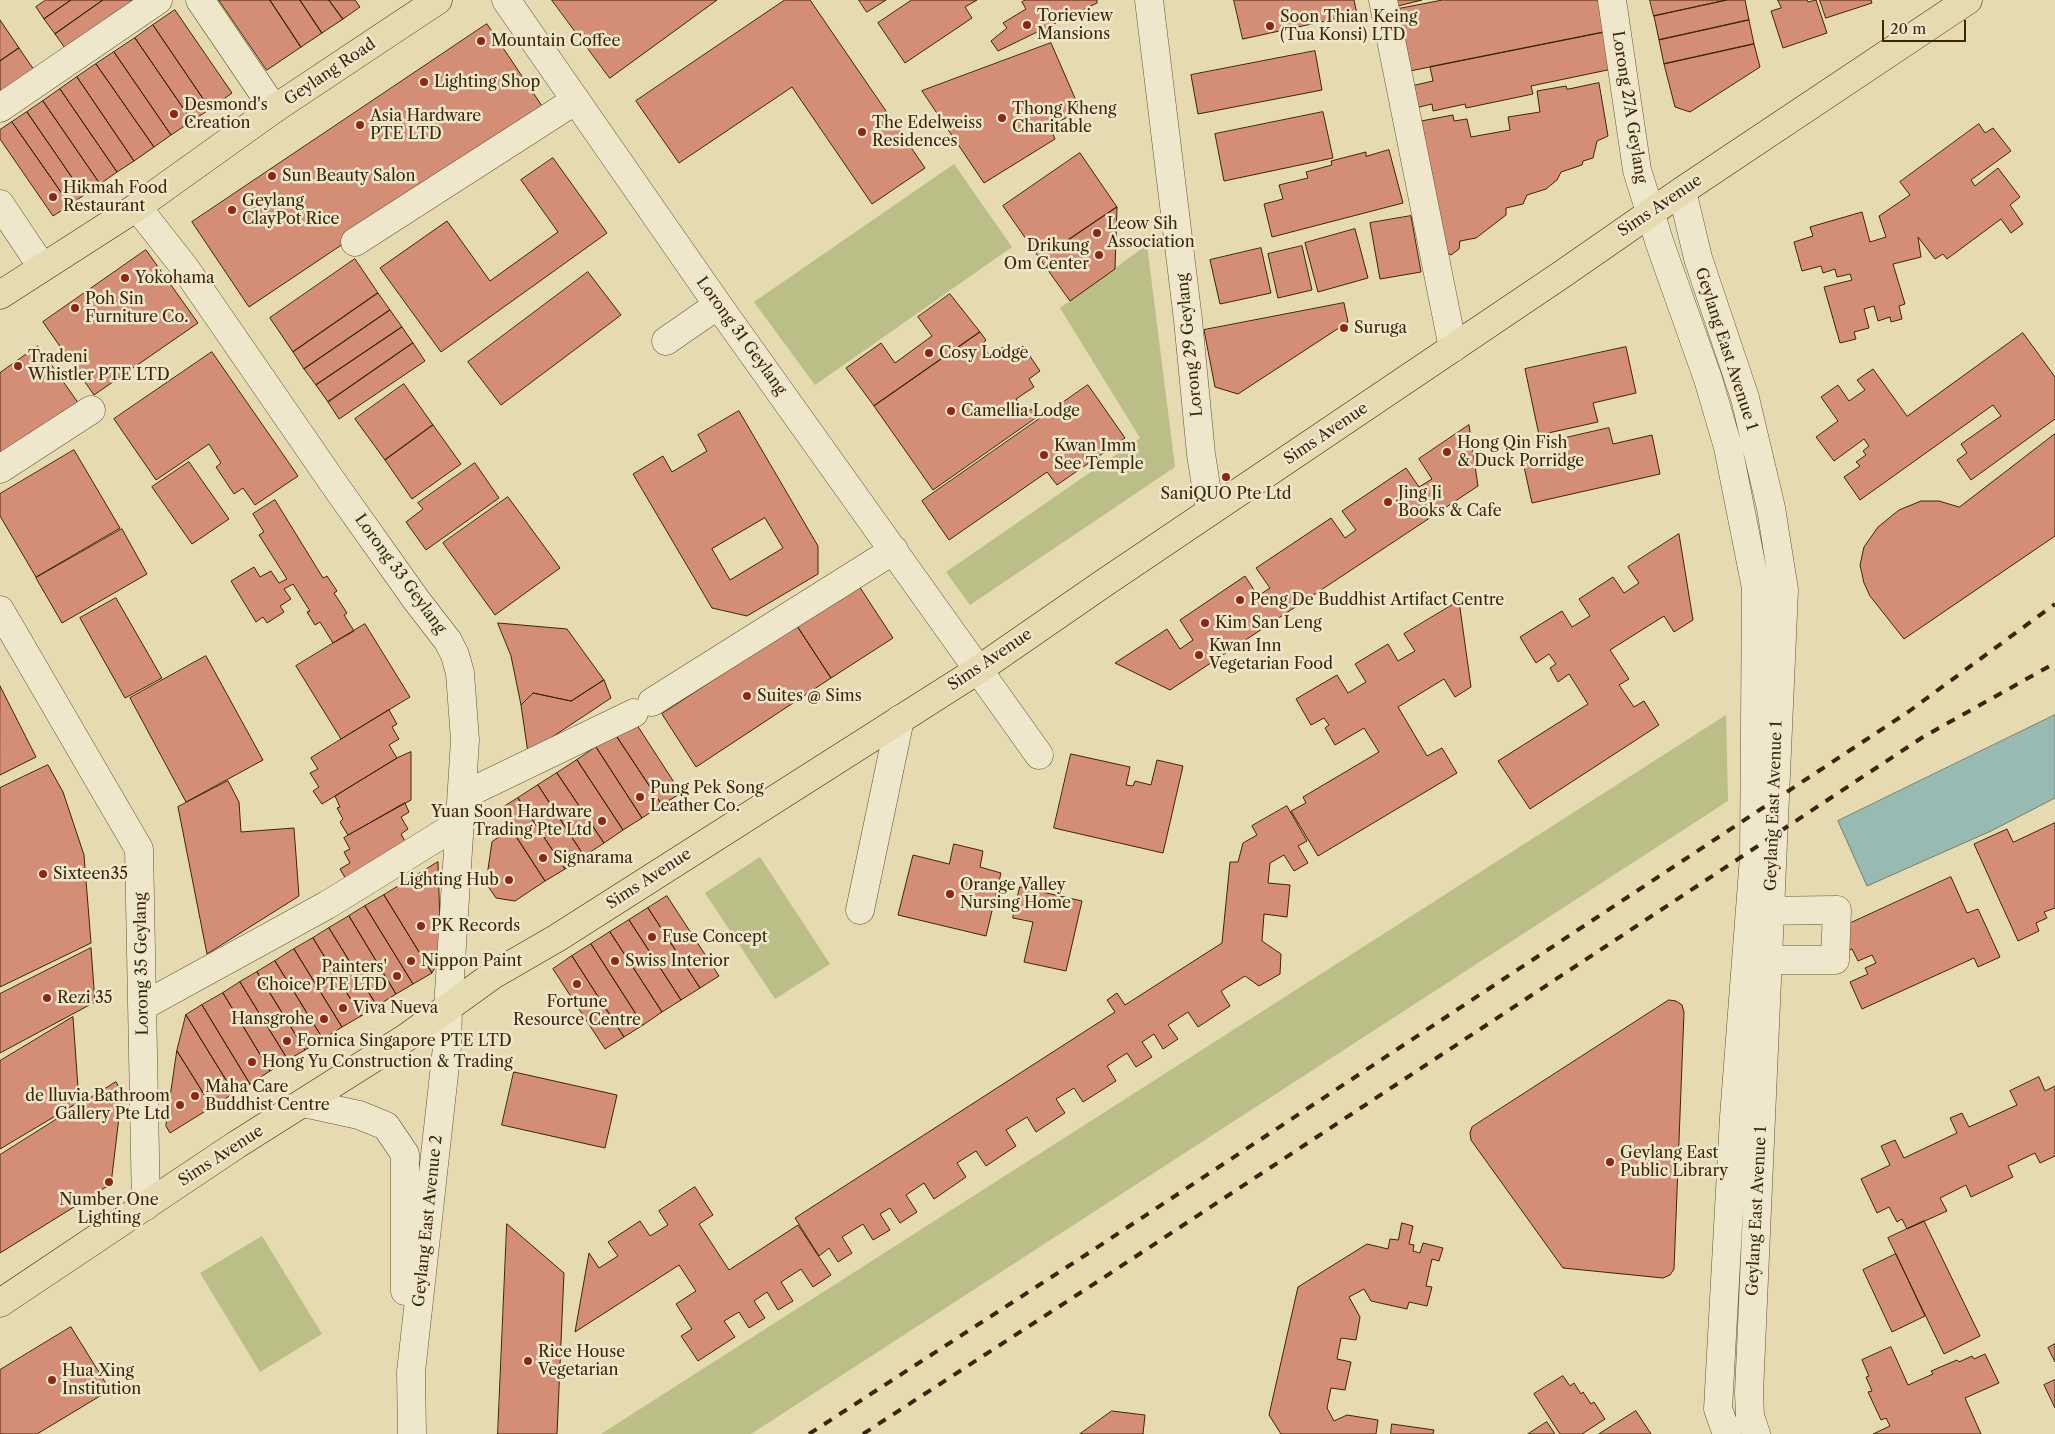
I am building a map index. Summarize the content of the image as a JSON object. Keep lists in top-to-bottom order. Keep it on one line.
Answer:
{"streets":{"main road":["Geylang Road","Sims Avenue"],"street":["Lorong 27A Geylang","Lorong 31 Geylang","Lorong 29 Geylang","Geylang East Avenue 1","Lorong 33 Geylang","Lorong 35 Geylang","Geylang East Avenue 2"]},"crossings":[["Geylang Road","Lorong 33 Geylang"],["Lorong 27A Geylang","Sims Avenue"],["Lorong 27A Geylang","Geylang East Avenue 1"],["Sims Avenue","Lorong 31 Geylang"],["Sims Avenue","Lorong 29 Geylang"],["Sims Avenue","Geylang East Avenue 1"],["Sims Avenue","Lorong 33 Geylang"],["Sims Avenue","Lorong 35 Geylang"],["Sims Avenue","Geylang East Avenue 2"],["Lorong 33 Geylang","Geylang East Avenue 2"]],"places":["Torieview Mansions","Soon Thian Keing (Tua Konsi) LTD","Mountain Coffee","Lighting Shop","Desmond's Creation","Thong Kheng Charitable","Asia Hardware PTE LTD","The Edelweiss Residences","Sun Beauty Salon","Hikmah Food Restaurant","Geylang ClayPot Rice","Leow Sih Association","Drikung Om Center","Yokohama","Poh Sin Furniture Co.","Suruga","Cosy Lodge","Tradeni Whistler PTE LTD","Camellia Lodge","Hong Qin Fish & Duck Porridge","Kwan Imm See Temple","SaniQUO Pte Ltd","Jing Ji Books & Cafe","Peng De Buddhist Artifact Centre","Kim San Leng","Kwan Inn Vegetarian Food","Suites @ Sims","Pung Pek Song Leather Co.","Yuan Soon Hardware Trading Pte Ltd","Signarama","Sixteen35","Lighting Hub","Orange Valley Nursing Home","PK Records","Fuse Concept","Nippon Paint","Swiss Interior","Painters' Choice PTE LTD","Fortune Resource Centre","Rezi 35","Viva Nueva","Hansgrohe","Fornica Singapore PTE LTD","Hong Yu Construction & Trading","Maha Care Buddhist Centre","de lluvia Bathroom Gallery Pte Ltd","Geylang East Public Library","Number One Lighting","Rice House Vegetarian","Hua Xing Institution"],"scale_bar":"20 m"}
